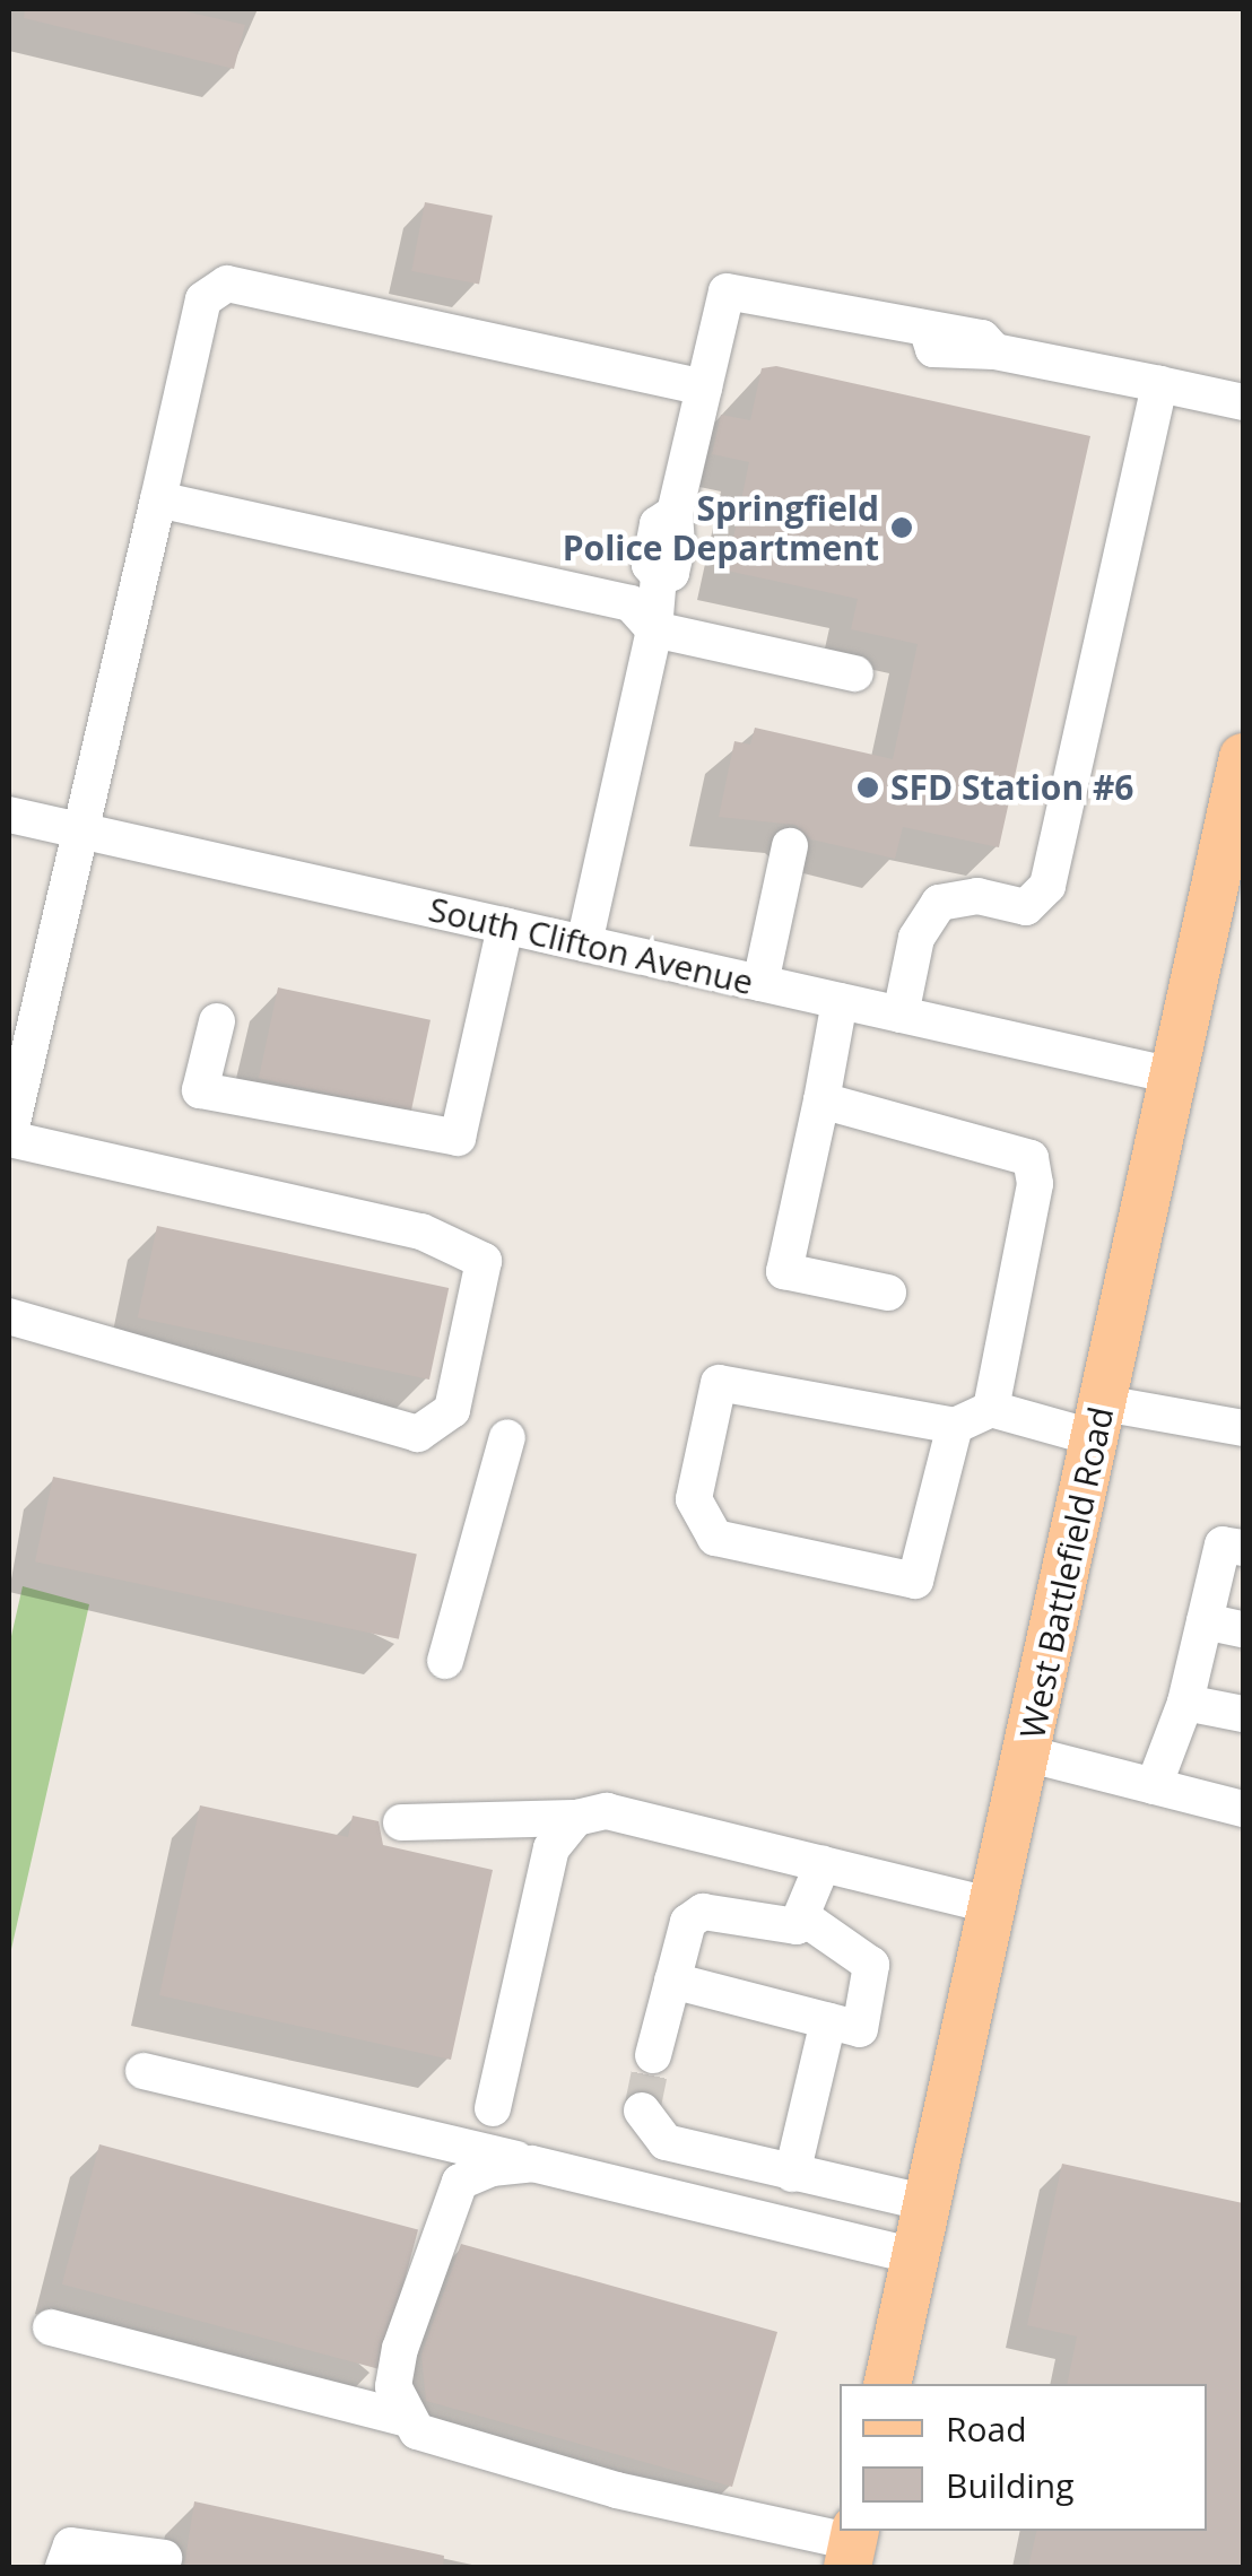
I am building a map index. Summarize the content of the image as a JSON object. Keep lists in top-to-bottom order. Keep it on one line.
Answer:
{"streets":{"main road":["West Battlefield Road"],"street":["South Clifton Avenue"]},"crossings":[["South Clifton Avenue","West Battlefield Road"]],"places":["Springfield Police Department","SFD Station #6"],"legend":["Road","Building"]}
